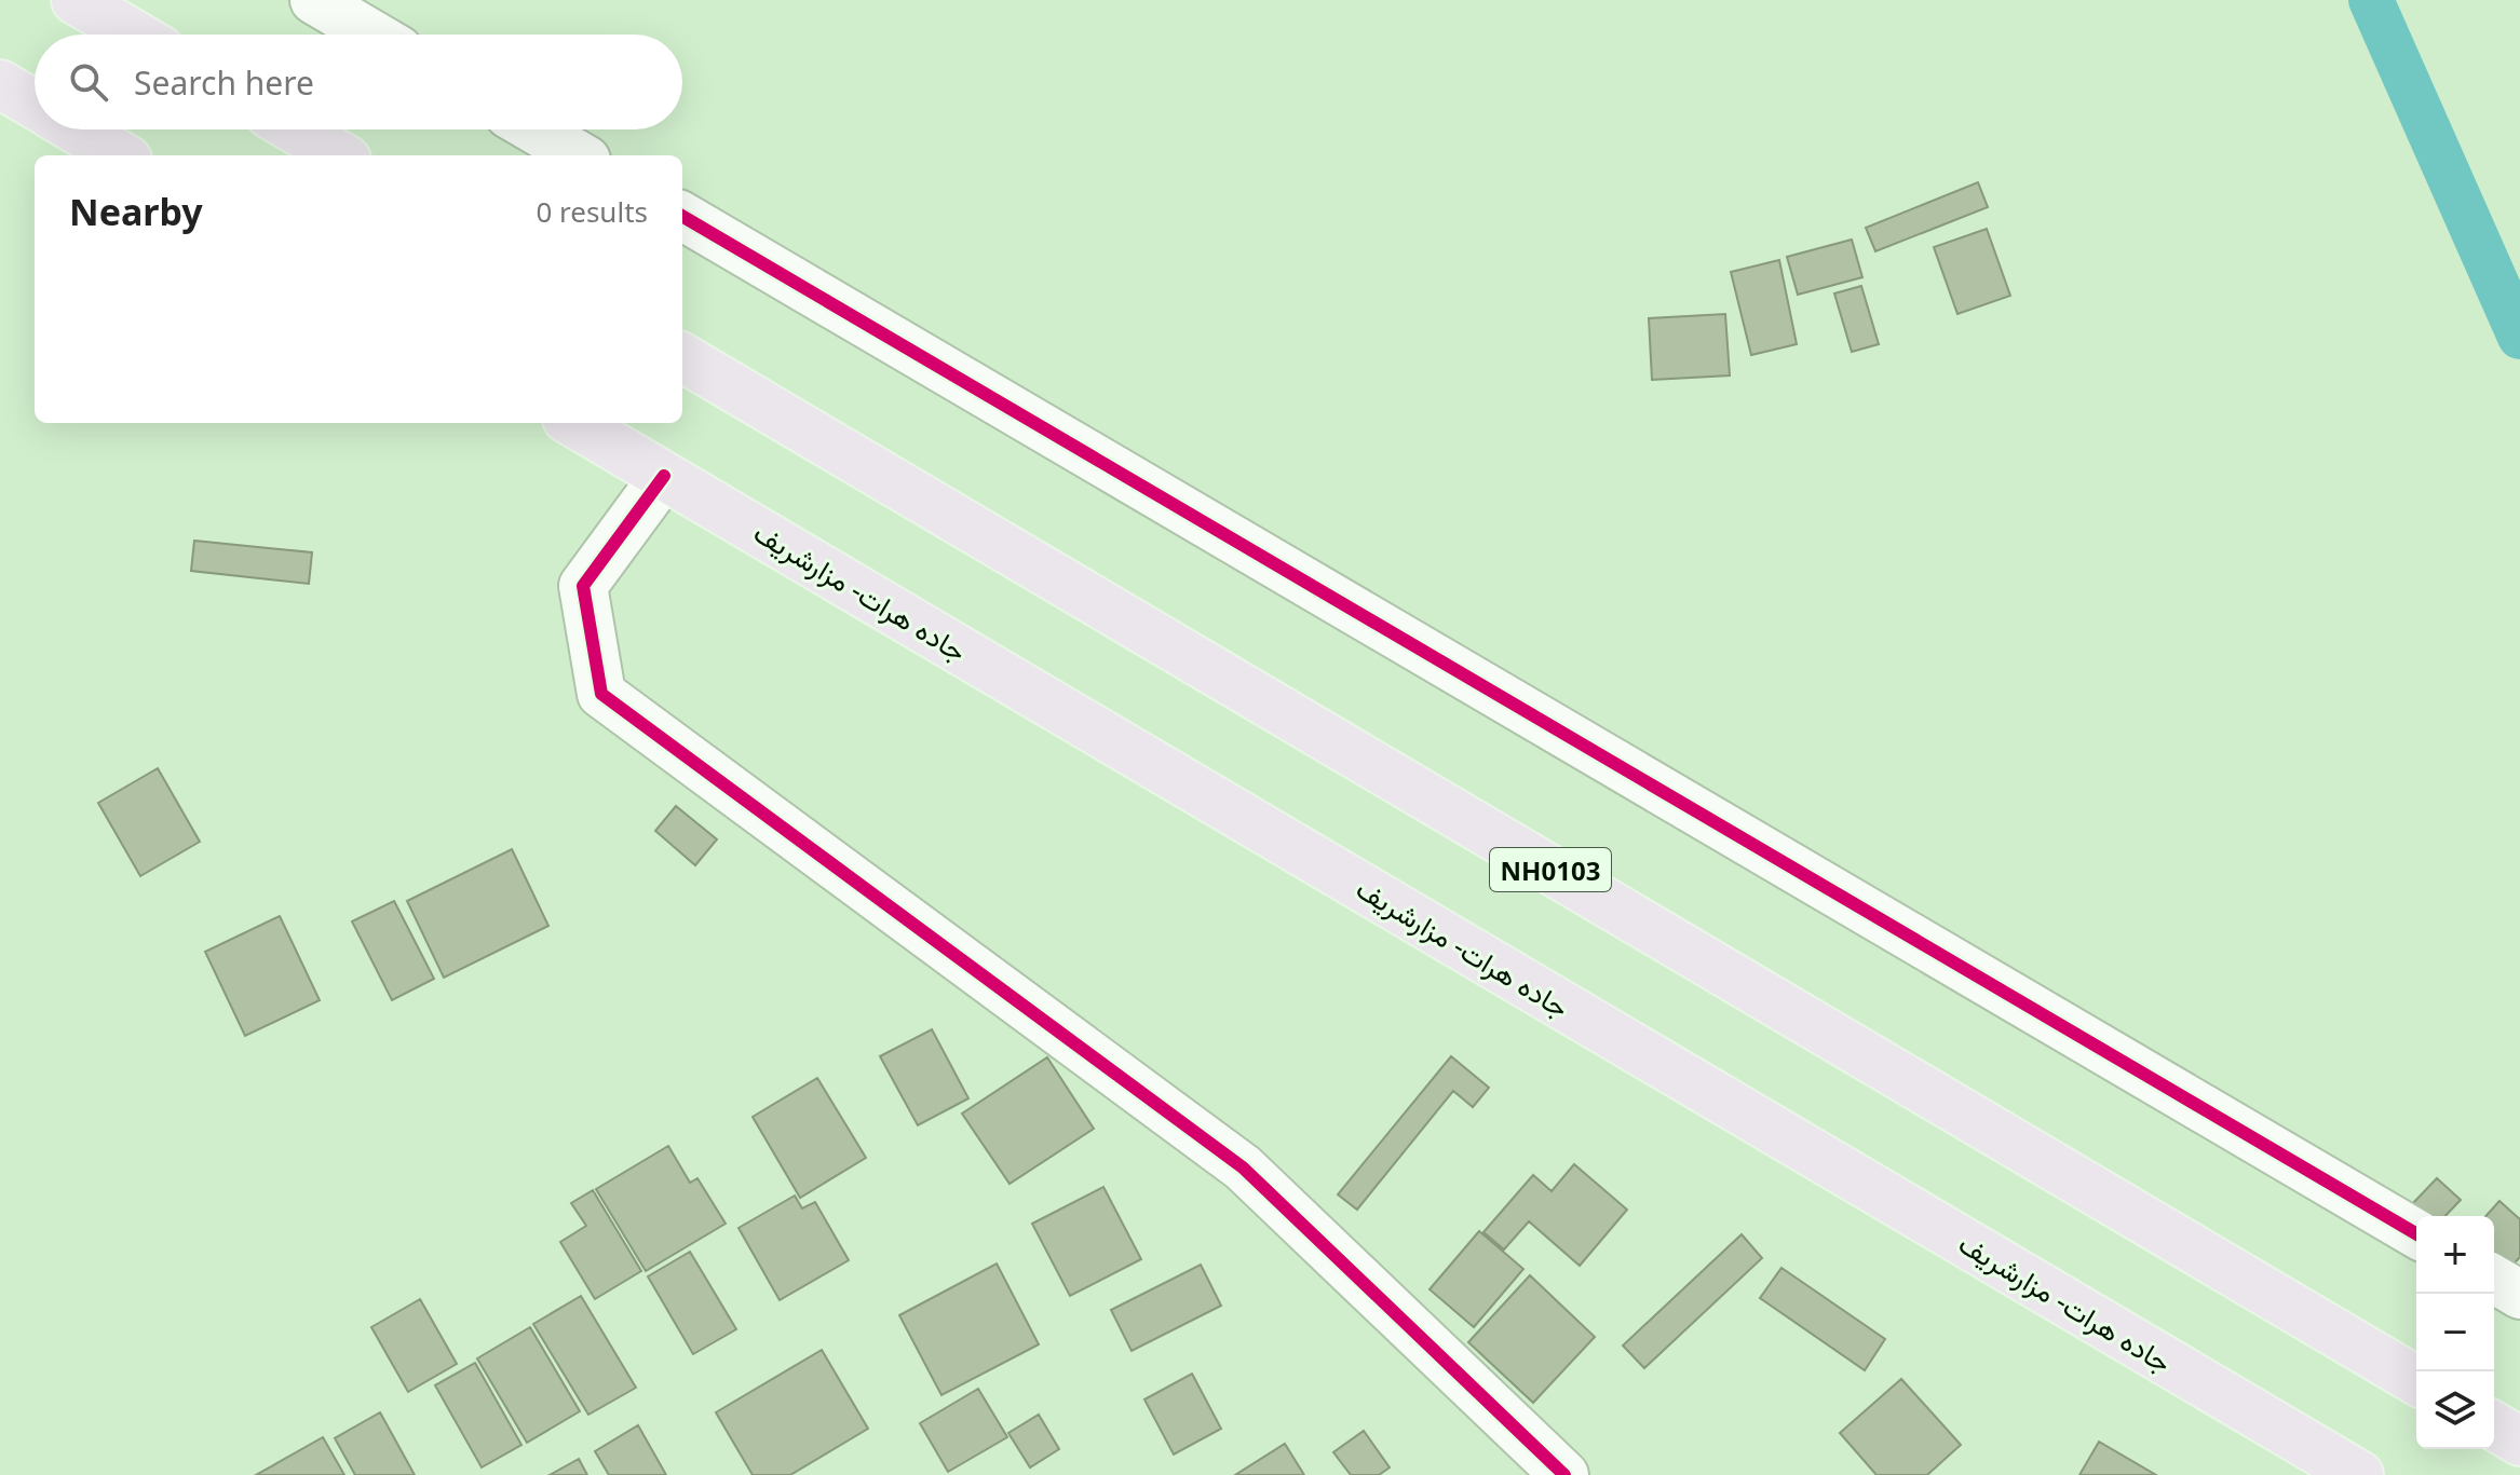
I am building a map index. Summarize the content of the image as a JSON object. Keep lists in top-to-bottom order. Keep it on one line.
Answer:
{"streets":{"highway":["جاده هرات- مزارشریف","NH0103"]},"page":{"search":"Search here","heading":["Nearby","0 results"],"map_buttons":["+","−"]}}
